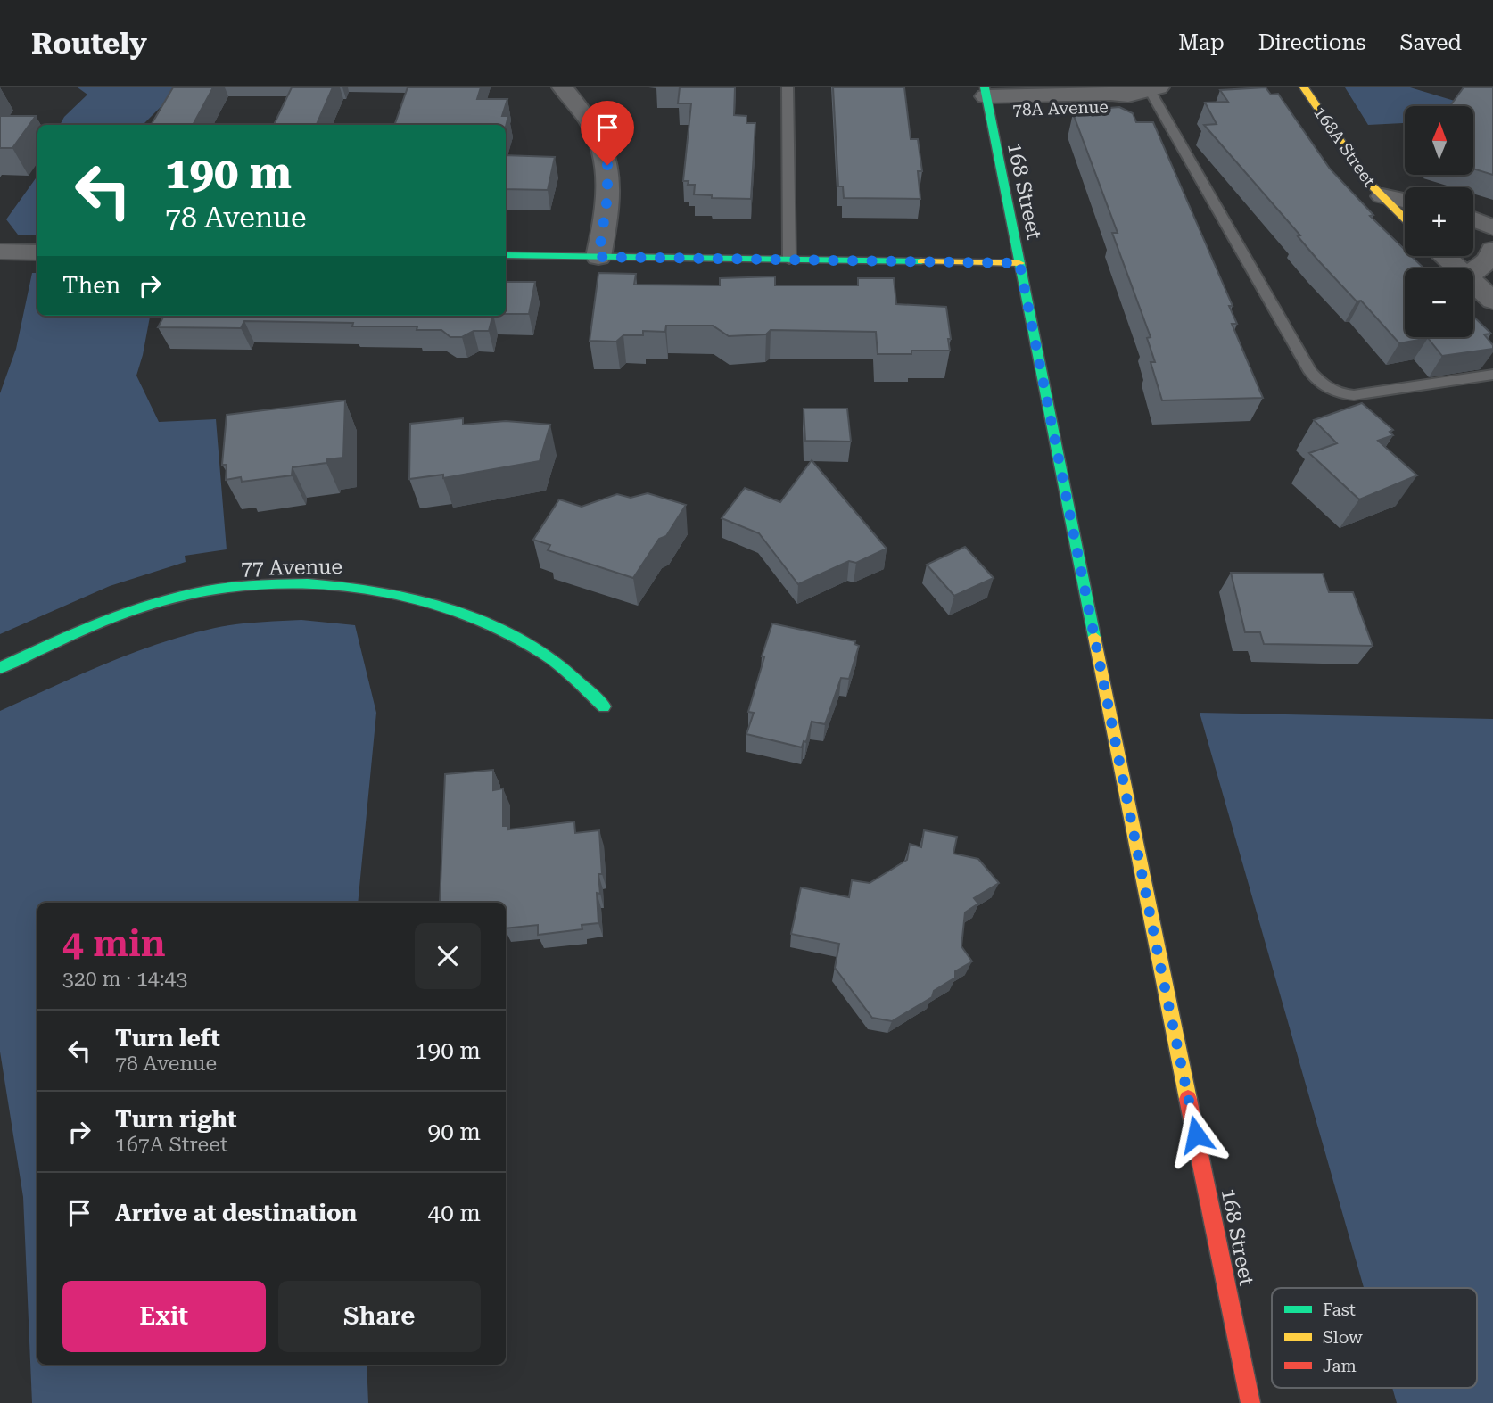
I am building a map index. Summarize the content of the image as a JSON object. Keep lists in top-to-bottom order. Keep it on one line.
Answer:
{"streets":{"street":["78A Avenue","168A Street","168 Street","77 Avenue"]},"crossings":[["78A Avenue","168 Street"]],"legend":["Fast","Slow","Jam"],"north":"top","page":{"header":"Routely","nav":["Map","Directions","Saved"],"map_buttons":["+","−"],"turn":["190 m","78 Avenue"],"then":"Then","heading":["4 min","320 m · 14:43"],"list":[{"name":"Turn left","note":"78 Avenue","value":"190 m"},{"name":"Turn right","note":"167A Street","value":"90 m"},{"name":"Arrive at destination","value":"40 m"}],"buttons":["Exit","Share"]}}
